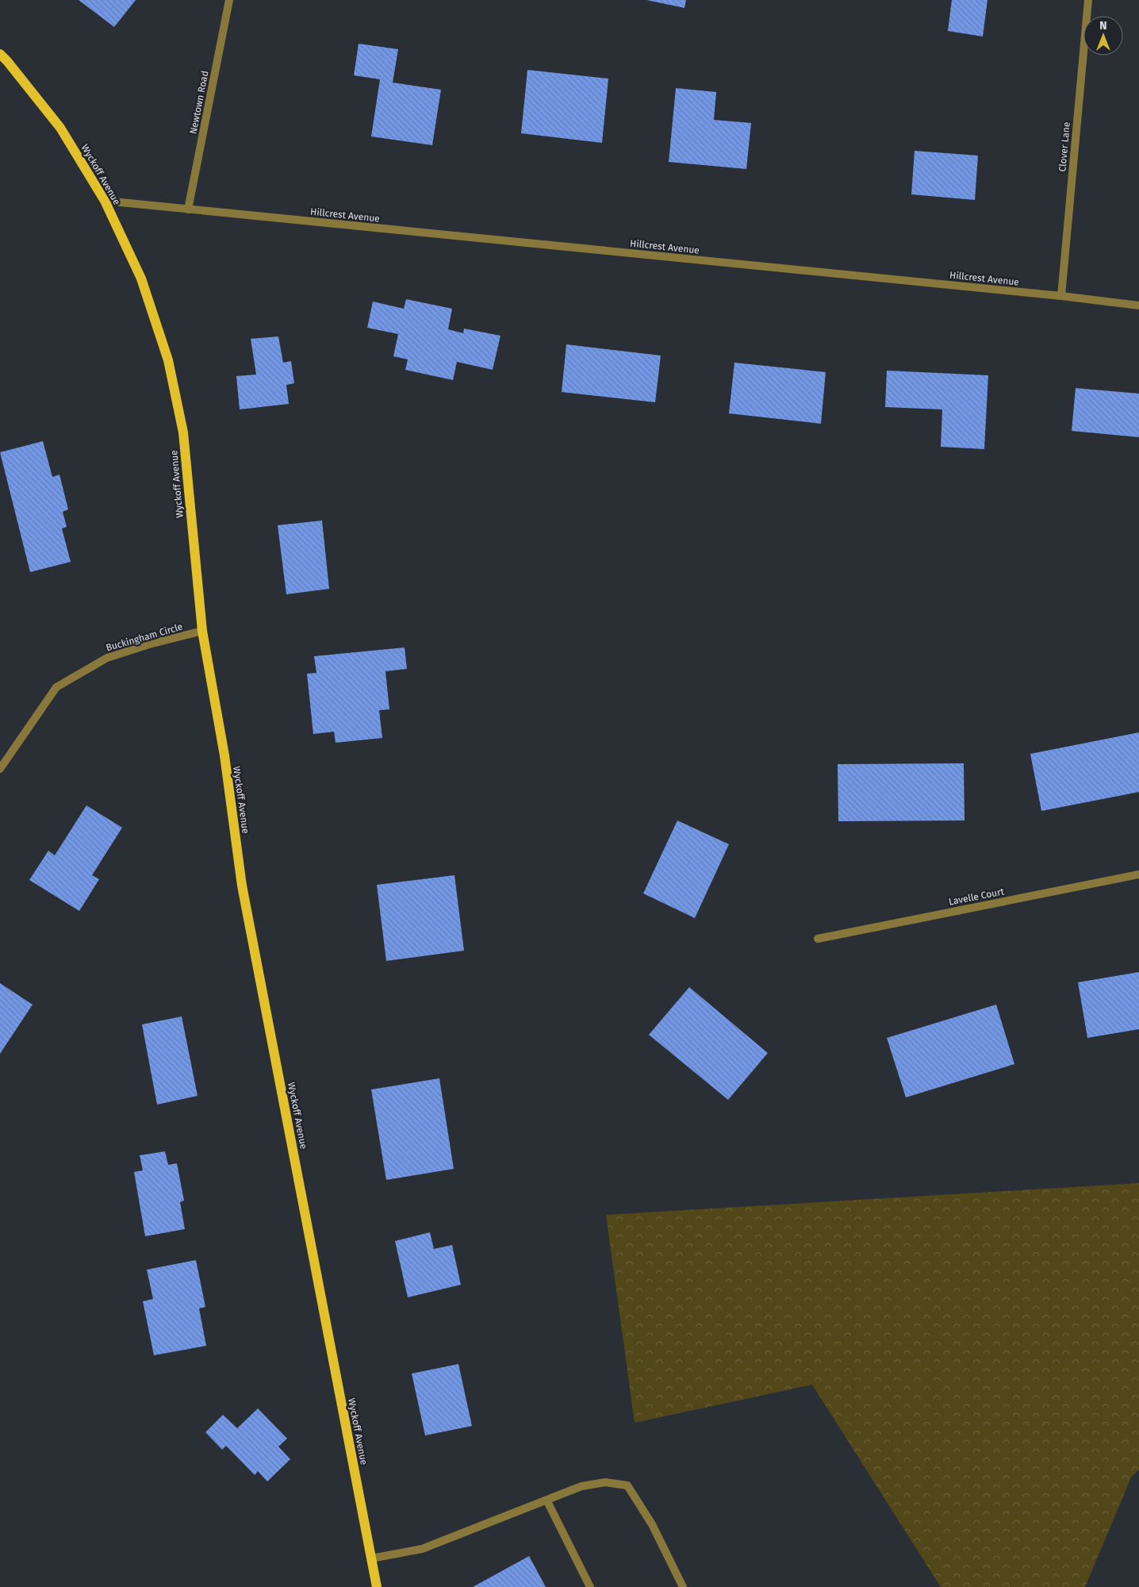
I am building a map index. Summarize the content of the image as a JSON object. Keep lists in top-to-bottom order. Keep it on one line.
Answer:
{"streets":{"main road":["Wyckoff Avenue"],"street":["Newtown Road","Clover Lane","Hillcrest Avenue","Buckingham Circle","Lavelle Court"]},"crossings":[["Newtown Road","Hillcrest Avenue"],["Clover Lane","Hillcrest Avenue"],["Wyckoff Avenue","Hillcrest Avenue"],["Wyckoff Avenue","Buckingham Circle"]],"north":"top"}
